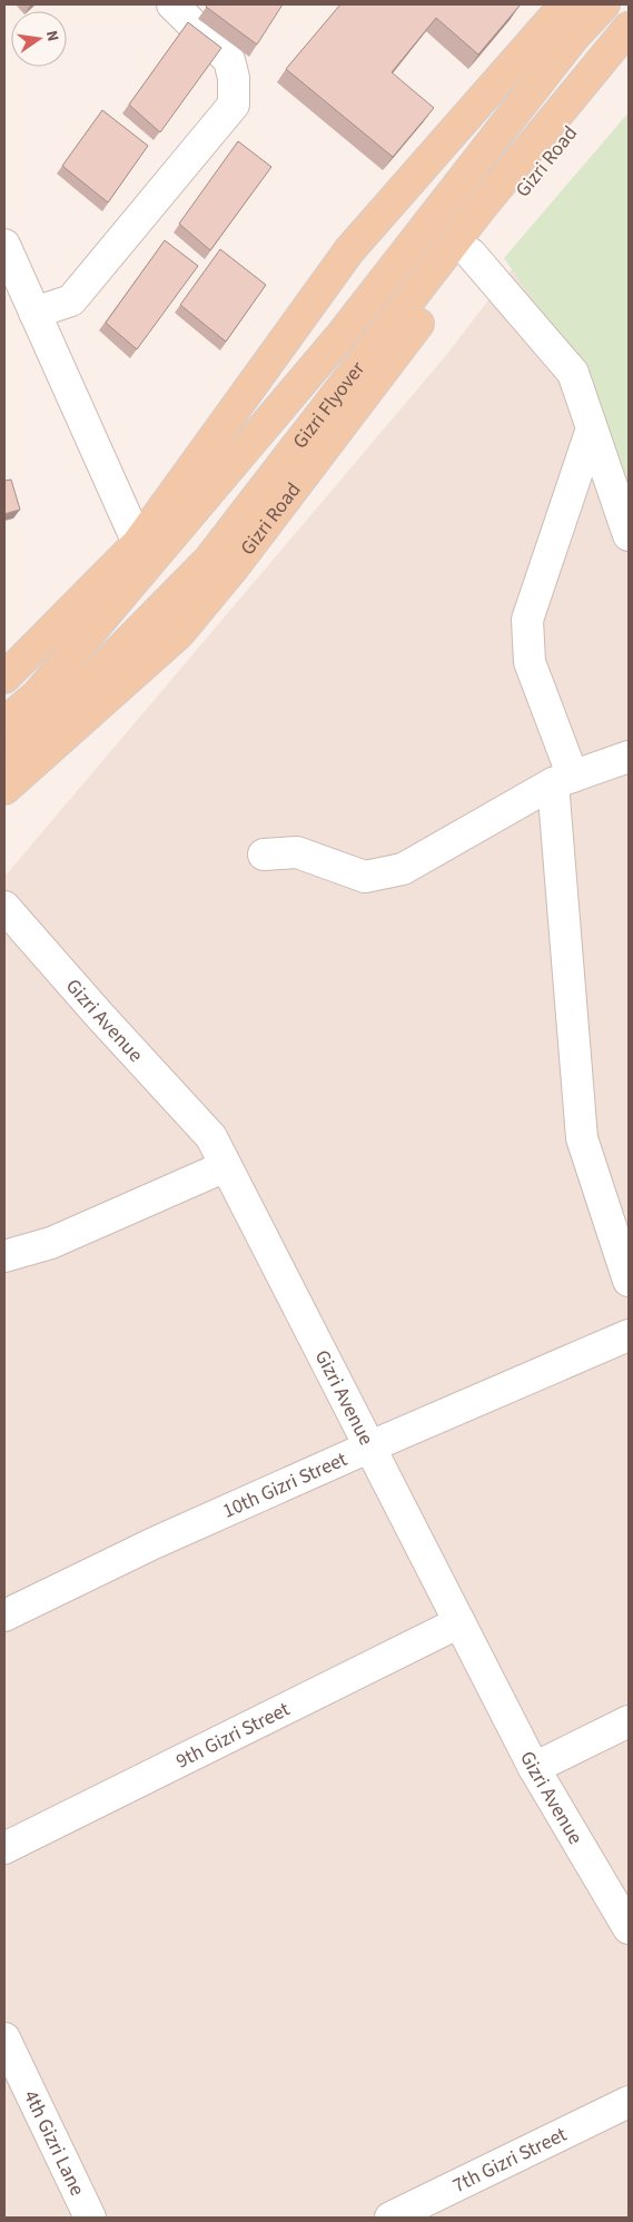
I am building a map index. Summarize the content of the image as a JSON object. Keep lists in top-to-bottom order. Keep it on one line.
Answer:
{"streets":{"main road":["Gizri Road","Gizri Flyover"],"street":["Gizri Avenue","10th Gizri Street","9th Gizri Street","4th Gizri Lane","7th Gizri Street"]},"crossings":[["Gizri Avenue","10th Gizri Street"],["Gizri Avenue","9th Gizri Street"]],"north":"right"}
